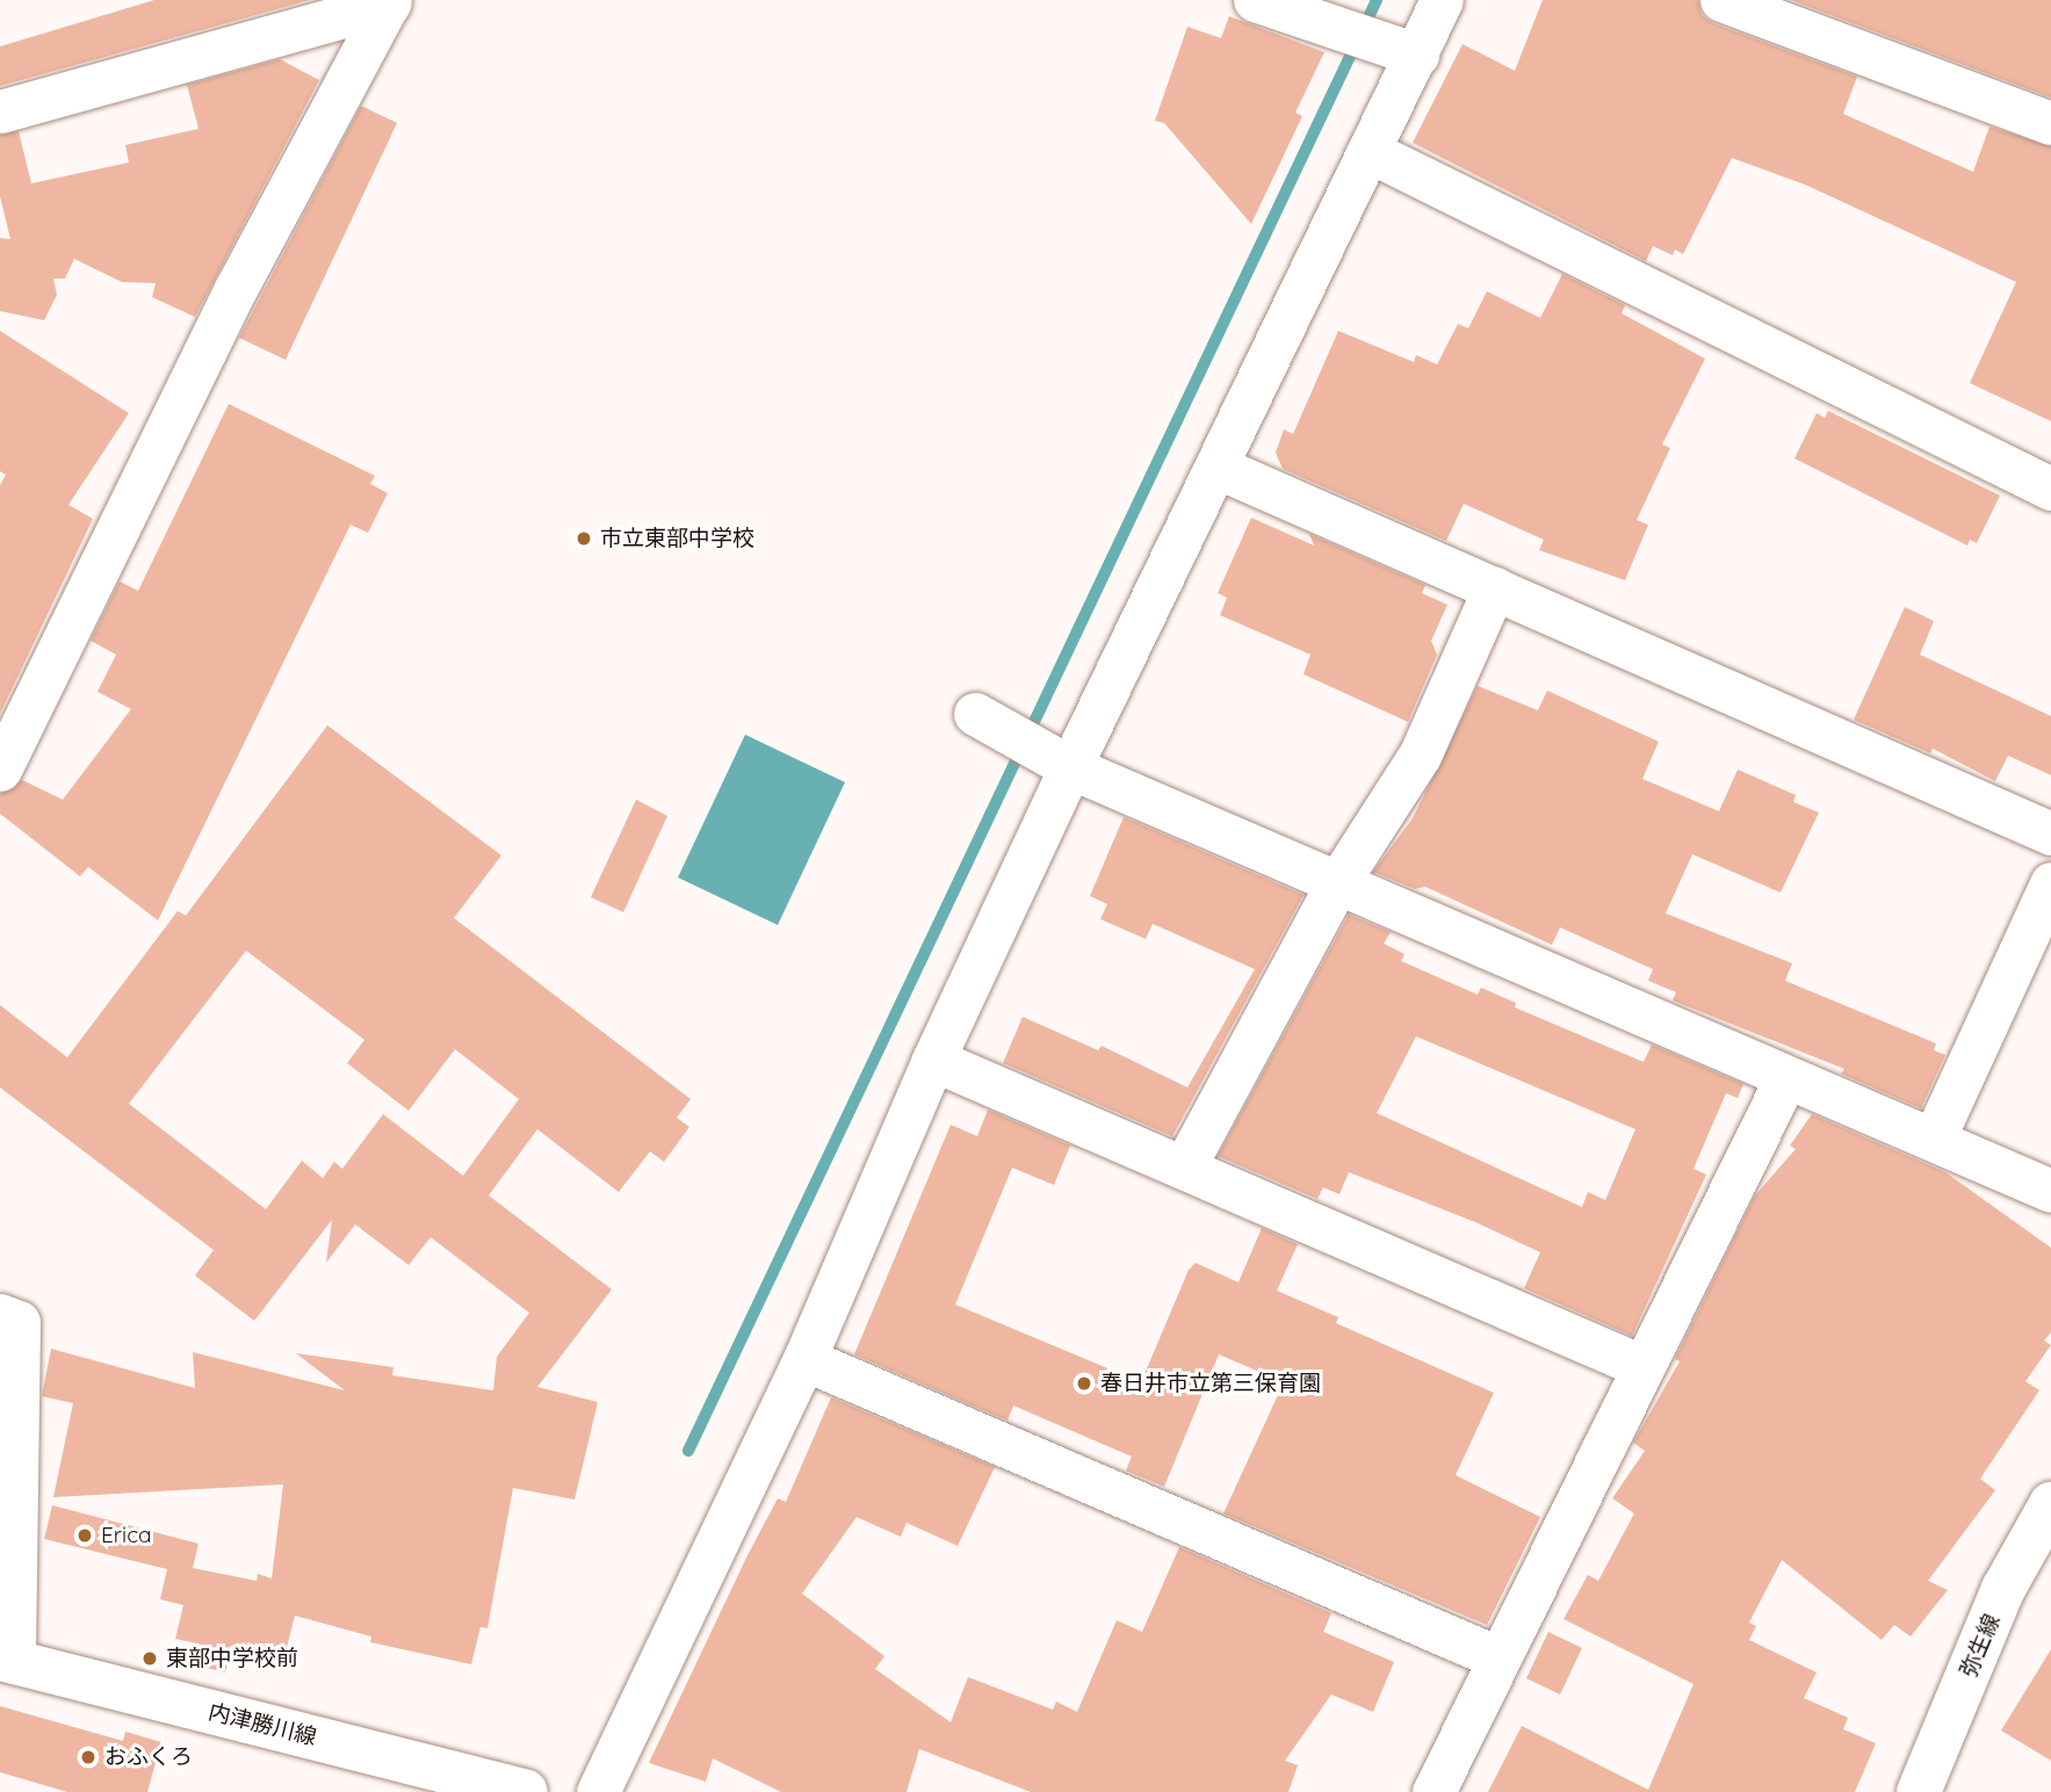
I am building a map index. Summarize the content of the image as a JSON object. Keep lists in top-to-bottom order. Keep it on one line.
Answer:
{"streets":{"main road":["弥生線","内津勝川線"]},"places":["市立東部中学校","春日井市立第三保育園","Erica","東部中学校前","おふくろ"]}
